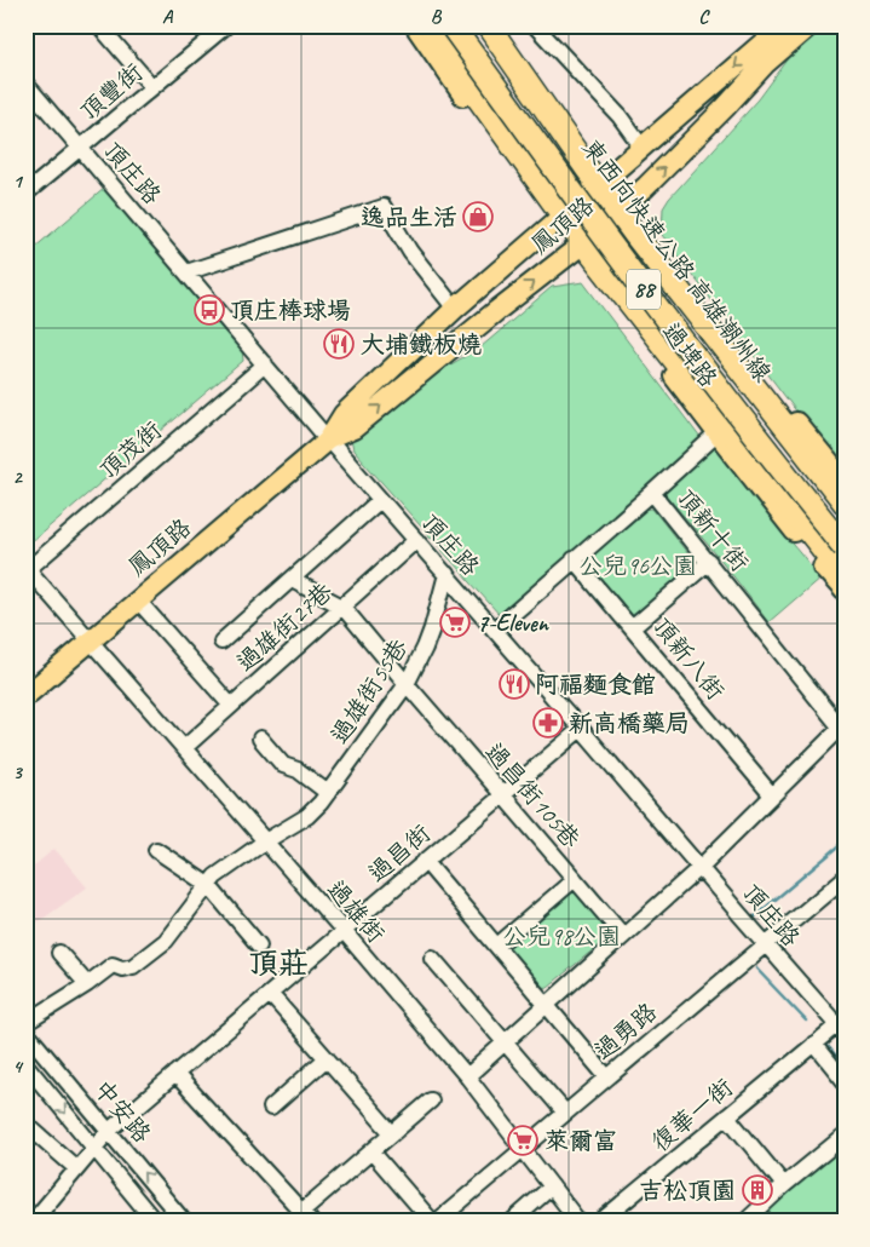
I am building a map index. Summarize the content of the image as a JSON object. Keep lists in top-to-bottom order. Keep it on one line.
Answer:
{"streets":{"highway":["東西向快速公路 高雄潮州線","88"],"main road":["鳳頂路","過埤路"],"street":["頂豐街","頂庄路","頂茂街","頂新十街","過雄街27巷","頂新八街","過雄街55巷","過昌街105巷","過昌街","過雄街","過勇路","中安路","復華一街"]},"crossings":[["頂豐街","頂庄路"],["頂庄路","鳳頂路"],["頂庄路","頂茂街"],["頂庄路","頂新十街"],["頂庄路","過雄街27巷"],["頂庄路","過雄街55巷"],["頂庄路","過昌街"],["頂庄路","過勇路"],["頂庄路","復華一街"],["鳳頂路","過埤路"],["鳳頂路","過雄街"],["頂茂街","過雄街"],["頂新十街","頂新八街"],["過雄街27巷","過昌街105巷"],["過雄街27巷","過雄街"],["過雄街55巷","過昌街105巷"],["過雄街55巷","過雄街"],["過昌街105巷","過昌街"],["過昌街","過雄街"],["過昌街","中安路"],["過雄街","過勇路"]],"districts":["頂莊"],"parks":["公兒96公園","公兒98公園"],"places":{"shop":["逸品生活"],"bus stop":["頂庄棒球場"],"restaurant":["大埔鐵板燒","阿福麵食館"],"supermarket":["7-Eleven","萊爾富"],"pharmacy":["新高橋藥局"],"building":["吉松頂園"]},"grid":{"columns":["A","B","C"],"rows":["1","2","3","4"]}}
